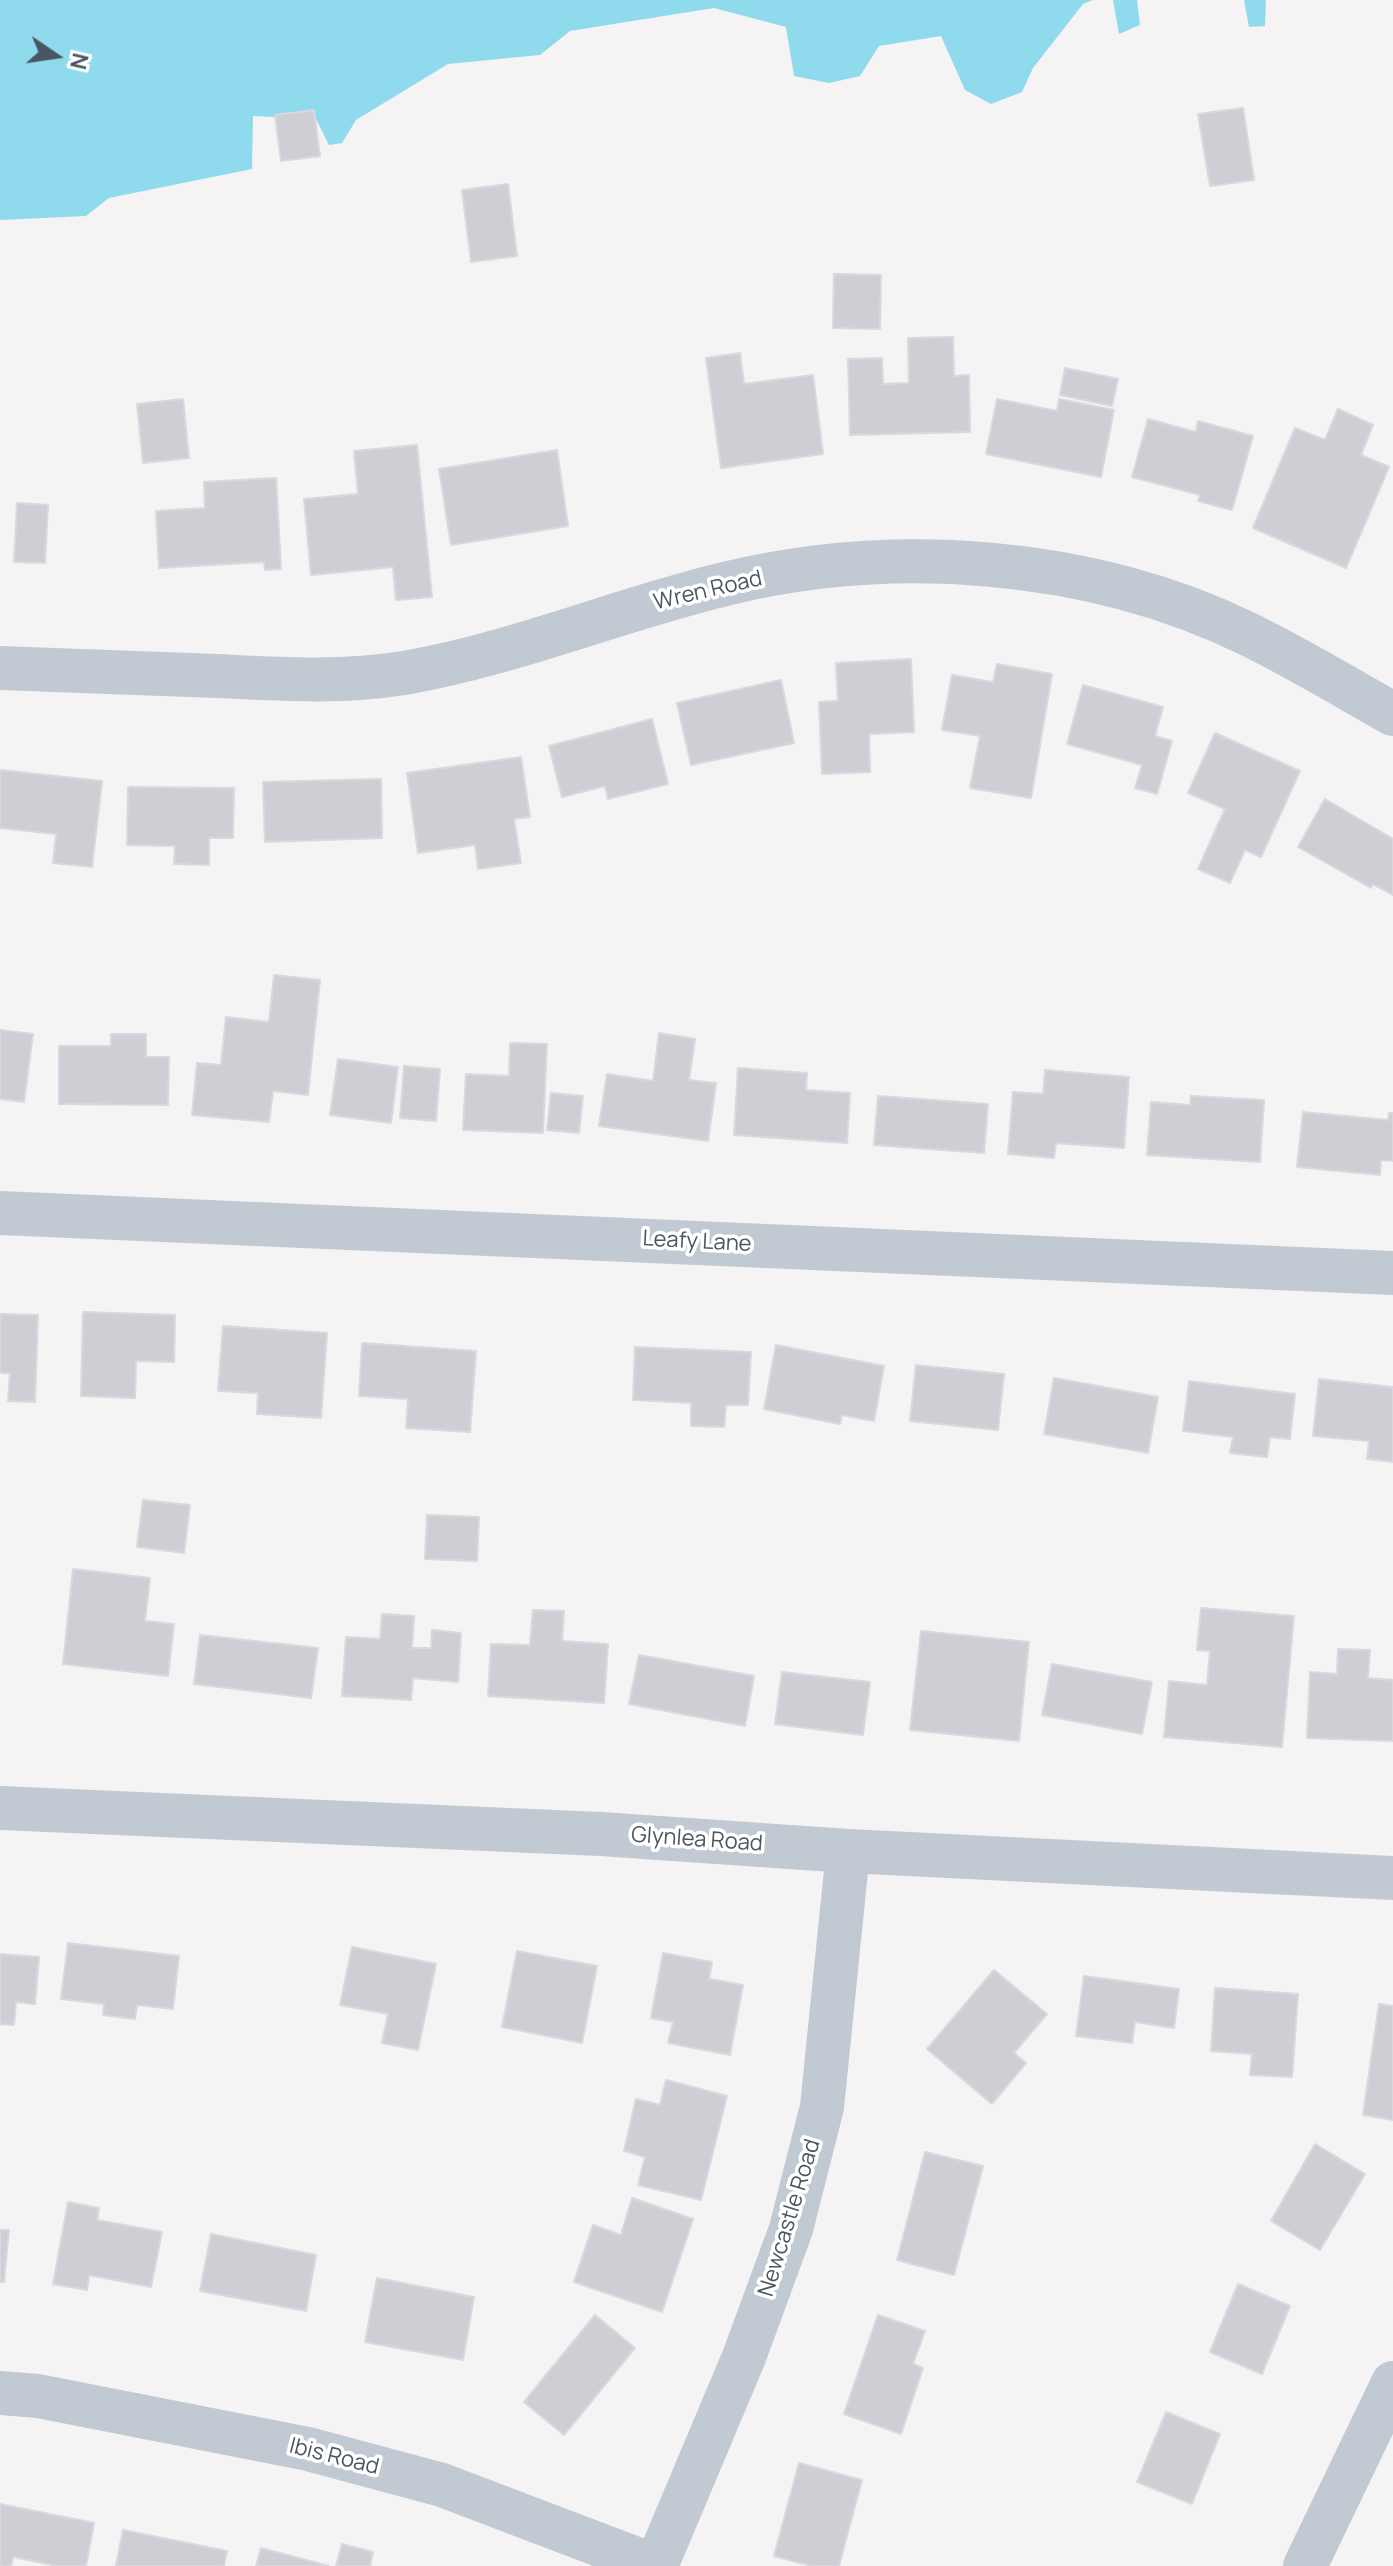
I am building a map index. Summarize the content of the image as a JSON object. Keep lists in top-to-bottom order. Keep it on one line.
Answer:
{"streets":{"street":["Wren Road","Leafy Lane","Glynlea Road","Newcastle Road","Ibis Road"]},"crossings":[["Glynlea Road","Newcastle Road"],["Newcastle Road","Ibis Road"]],"north":"right"}
